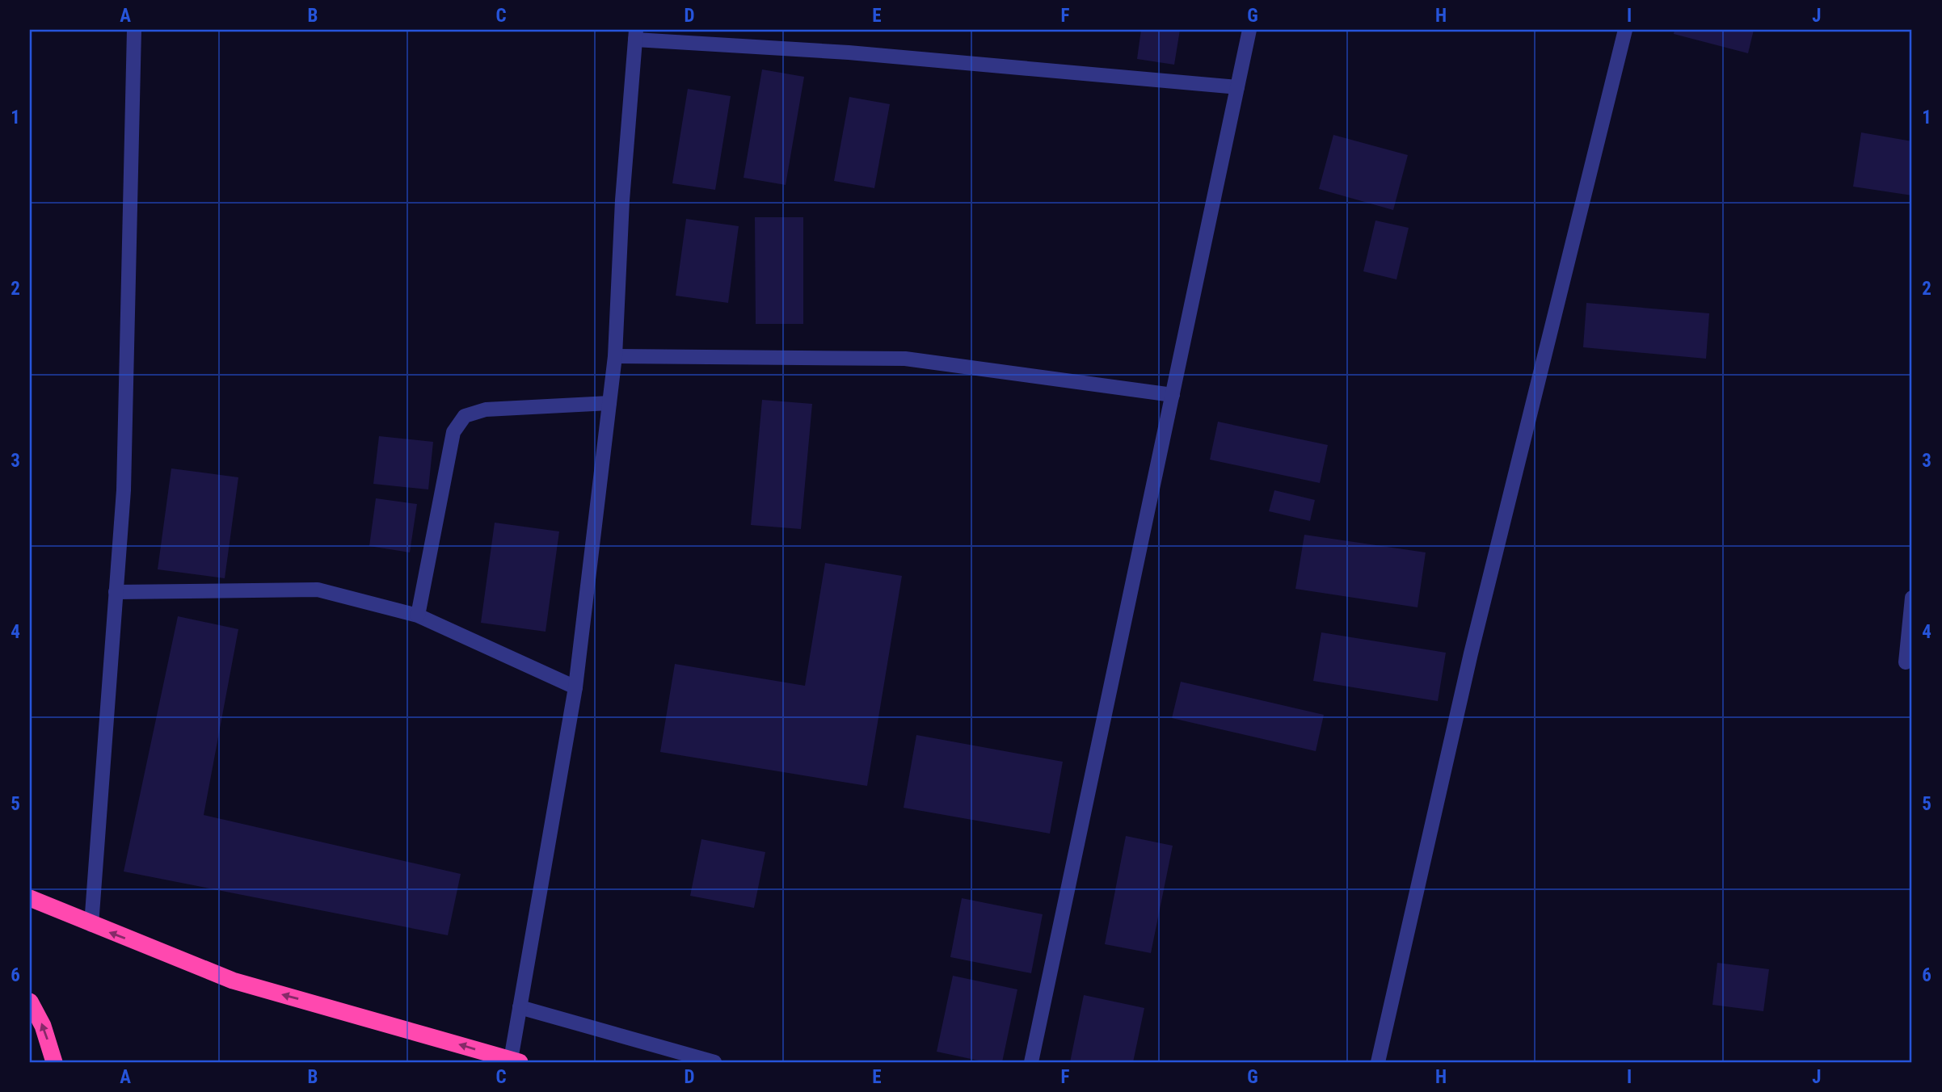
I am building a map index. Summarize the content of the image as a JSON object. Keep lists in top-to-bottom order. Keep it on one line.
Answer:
{"grid":{"columns":["A","B","C","D","E","F","G","H","I","J"],"rows":["1","2","3","4","5","6"]}}
